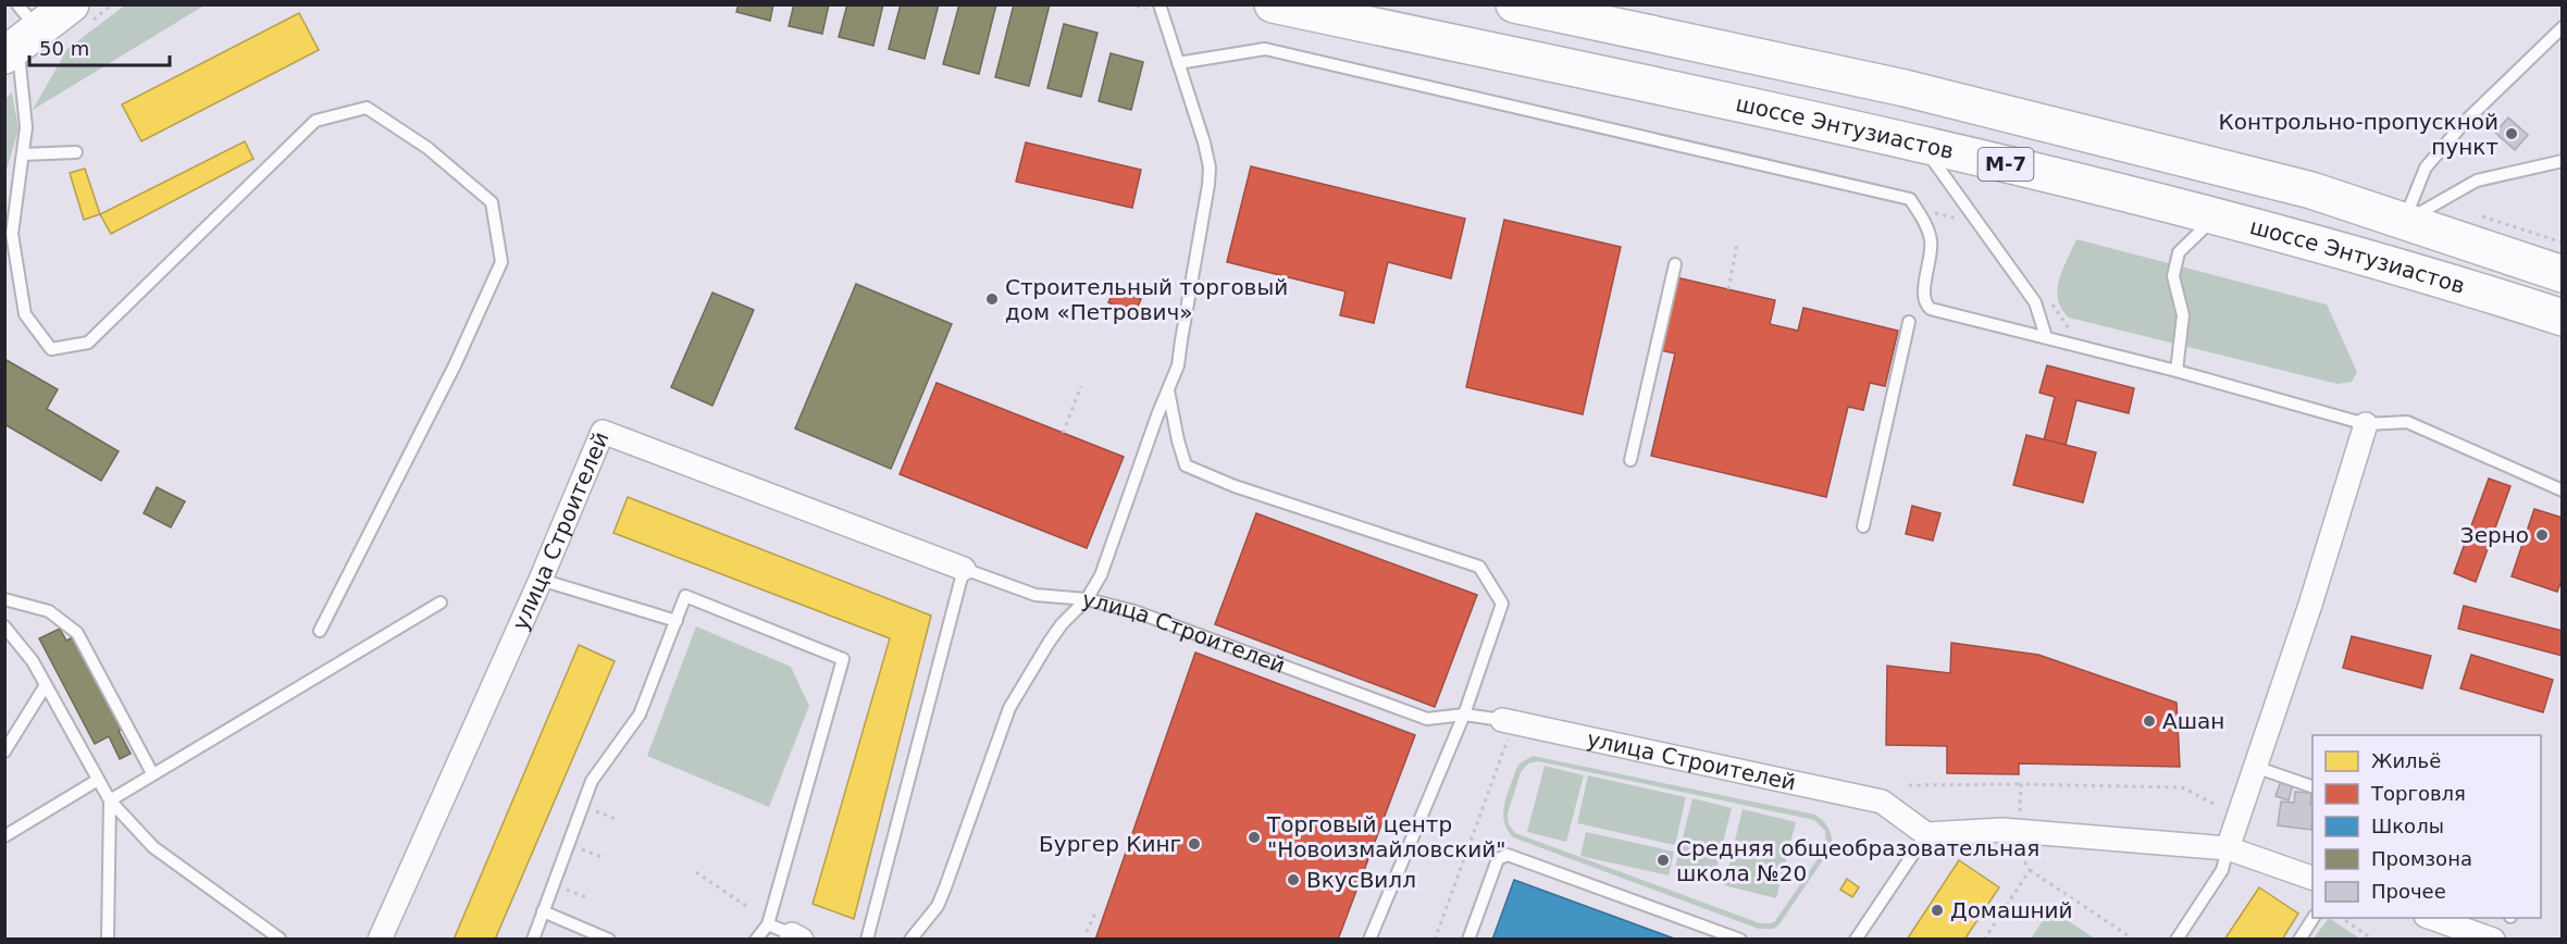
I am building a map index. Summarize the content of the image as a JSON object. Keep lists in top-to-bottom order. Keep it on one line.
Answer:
{"streets":{"main road":["шоссе Энтузиастов","М-7"],"street":["улица Строителей"]},"places":["Контрольно-пропускной пункт","Строительный торговый дом «Петрович»","Зерно","Ашан","Торговый центр \"Новоизмайловский\"","Бургер Кинг","Средняя общеобразовательная школа №20","ВкусВилл","Домашний"],"legend":["Жильё","Торговля","Школы","Промзона","Прочее"],"scale_bar":"50 m"}
